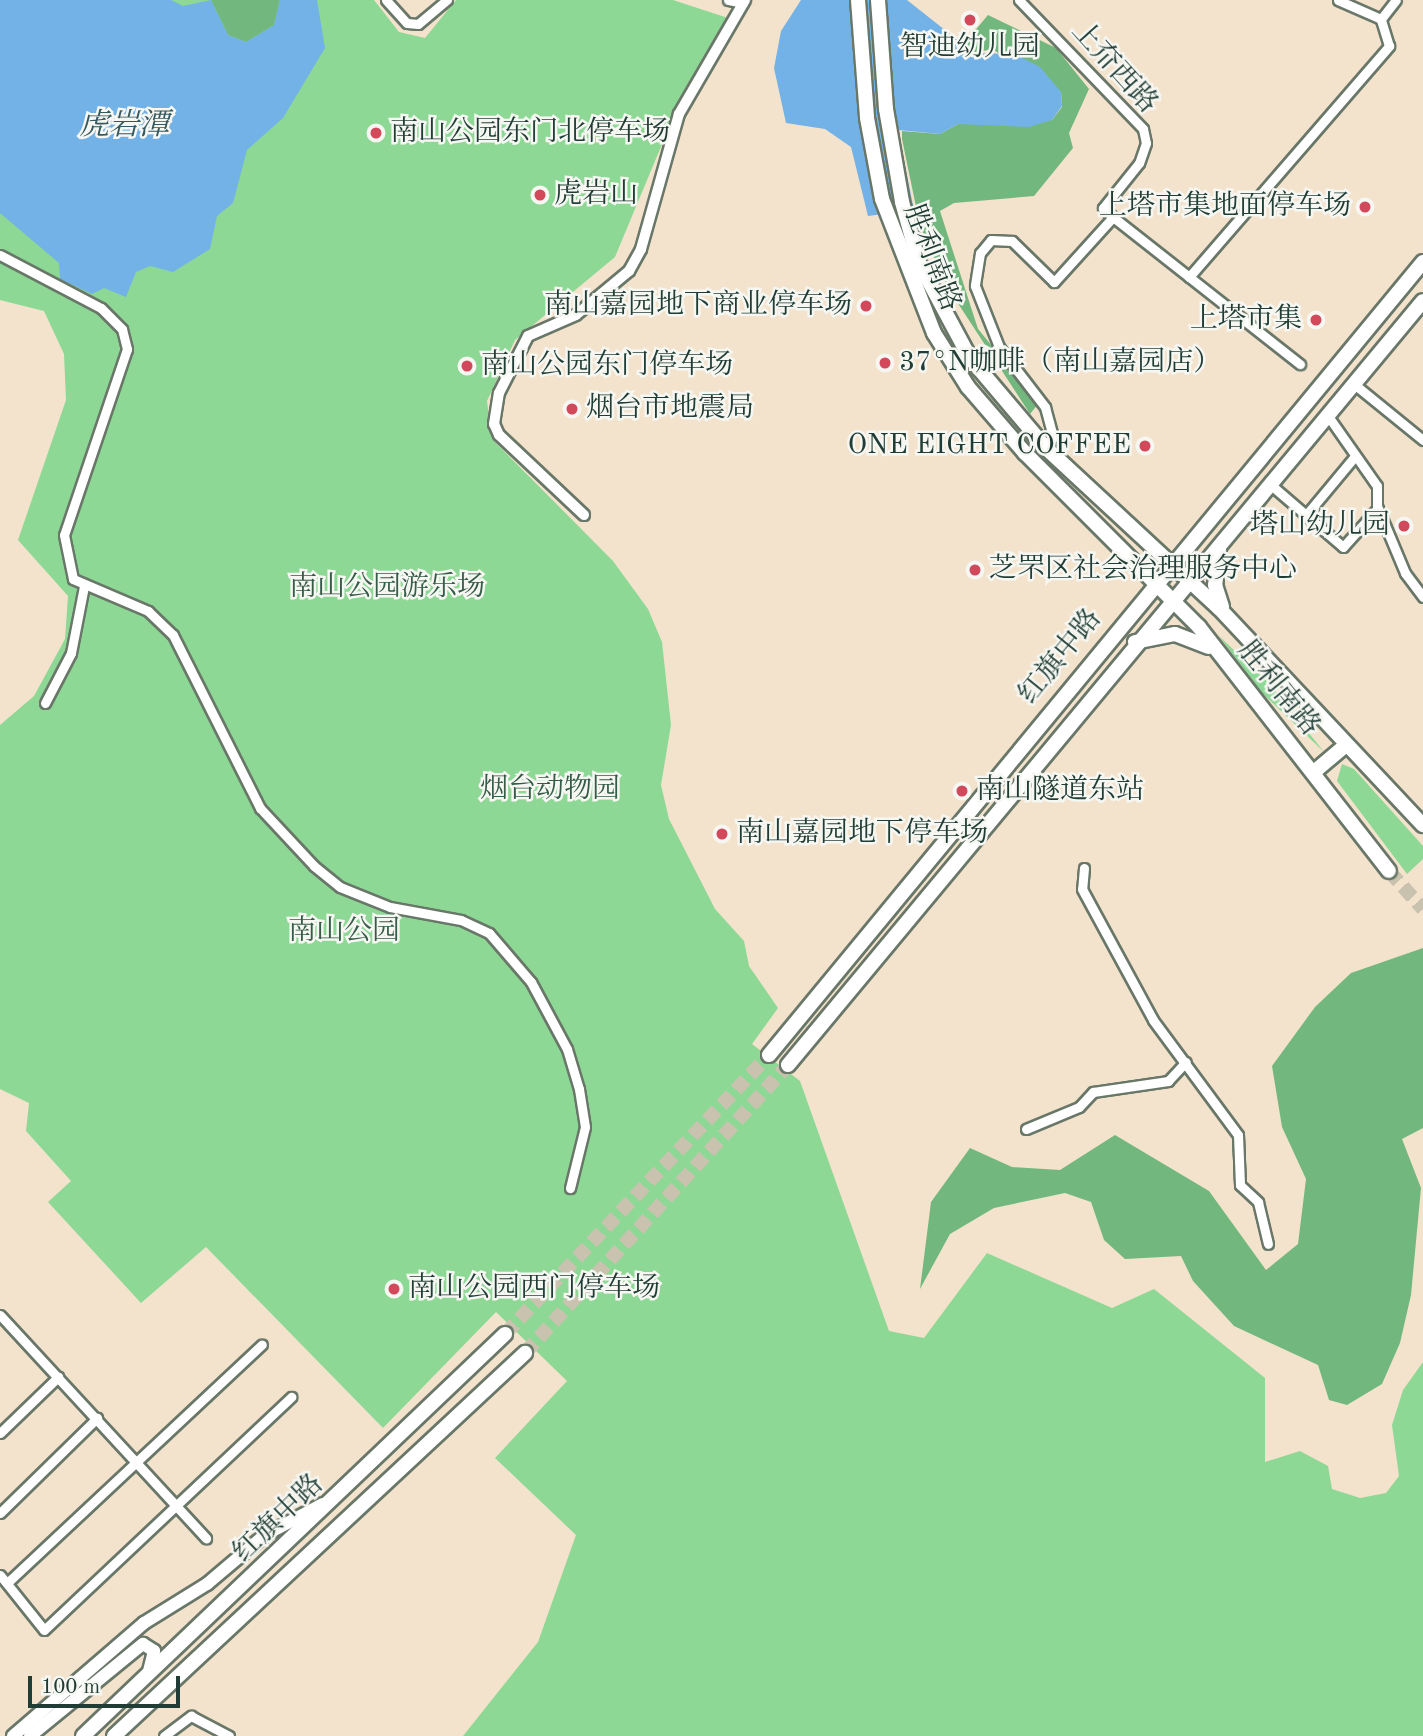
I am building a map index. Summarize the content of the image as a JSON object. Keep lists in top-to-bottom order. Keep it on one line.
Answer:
{"streets":{"main road":["胜利南路","红旗中路"],"street":["上夼西路"]},"crossings":[["胜利南路","红旗中路"]],"water":["虎岩潭"],"parks":["南山公园游乐场","烟台动物园","南山公园"],"places":["智迪幼儿园","南山公园东门北停车场","虎岩山","上塔市集地面停车场","南山嘉园地下商业停车场","上塔市集","37°N咖啡（南山嘉园店）","南山公园东门停车场","烟台市地震局","ONE EIGHT COFFEE","塔山幼儿园","芝罘区社会治理服务中心","南山隧道东站","南山嘉园地下停车场","南山公园西门停车场"],"scale_bar":"100 m"}
